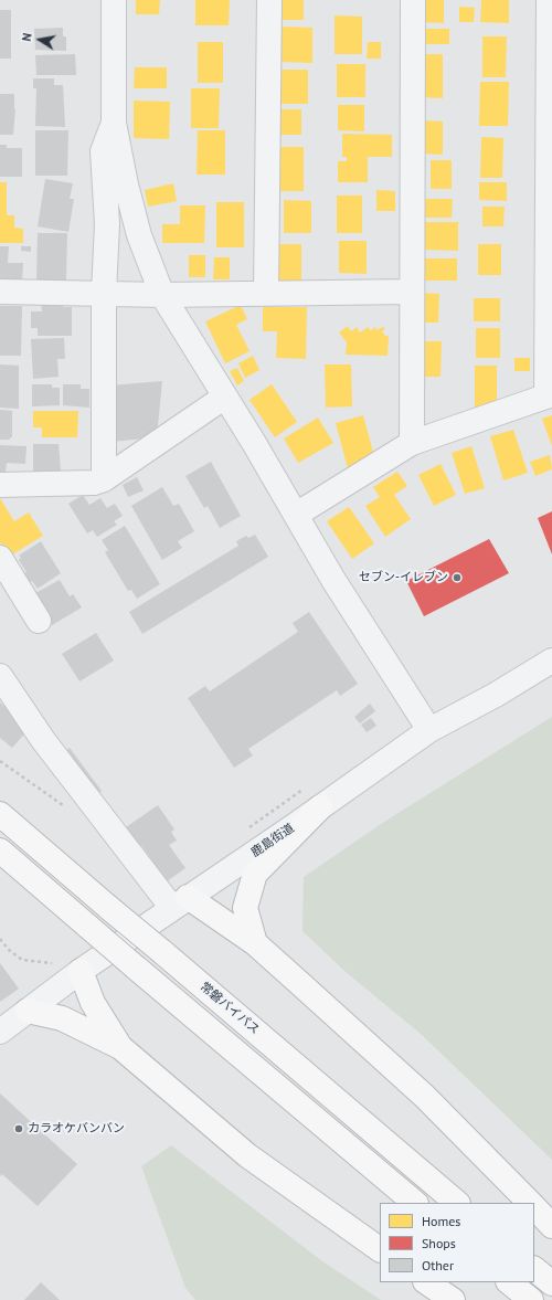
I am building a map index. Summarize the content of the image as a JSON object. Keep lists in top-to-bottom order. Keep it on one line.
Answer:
{"streets":{"highway":["常磐バイパス"],"street":["鹿島街道"]},"places":["セブン-イレブン","カラオケバンバン"],"legend":["Homes","Shops","Other"],"north":"left"}
